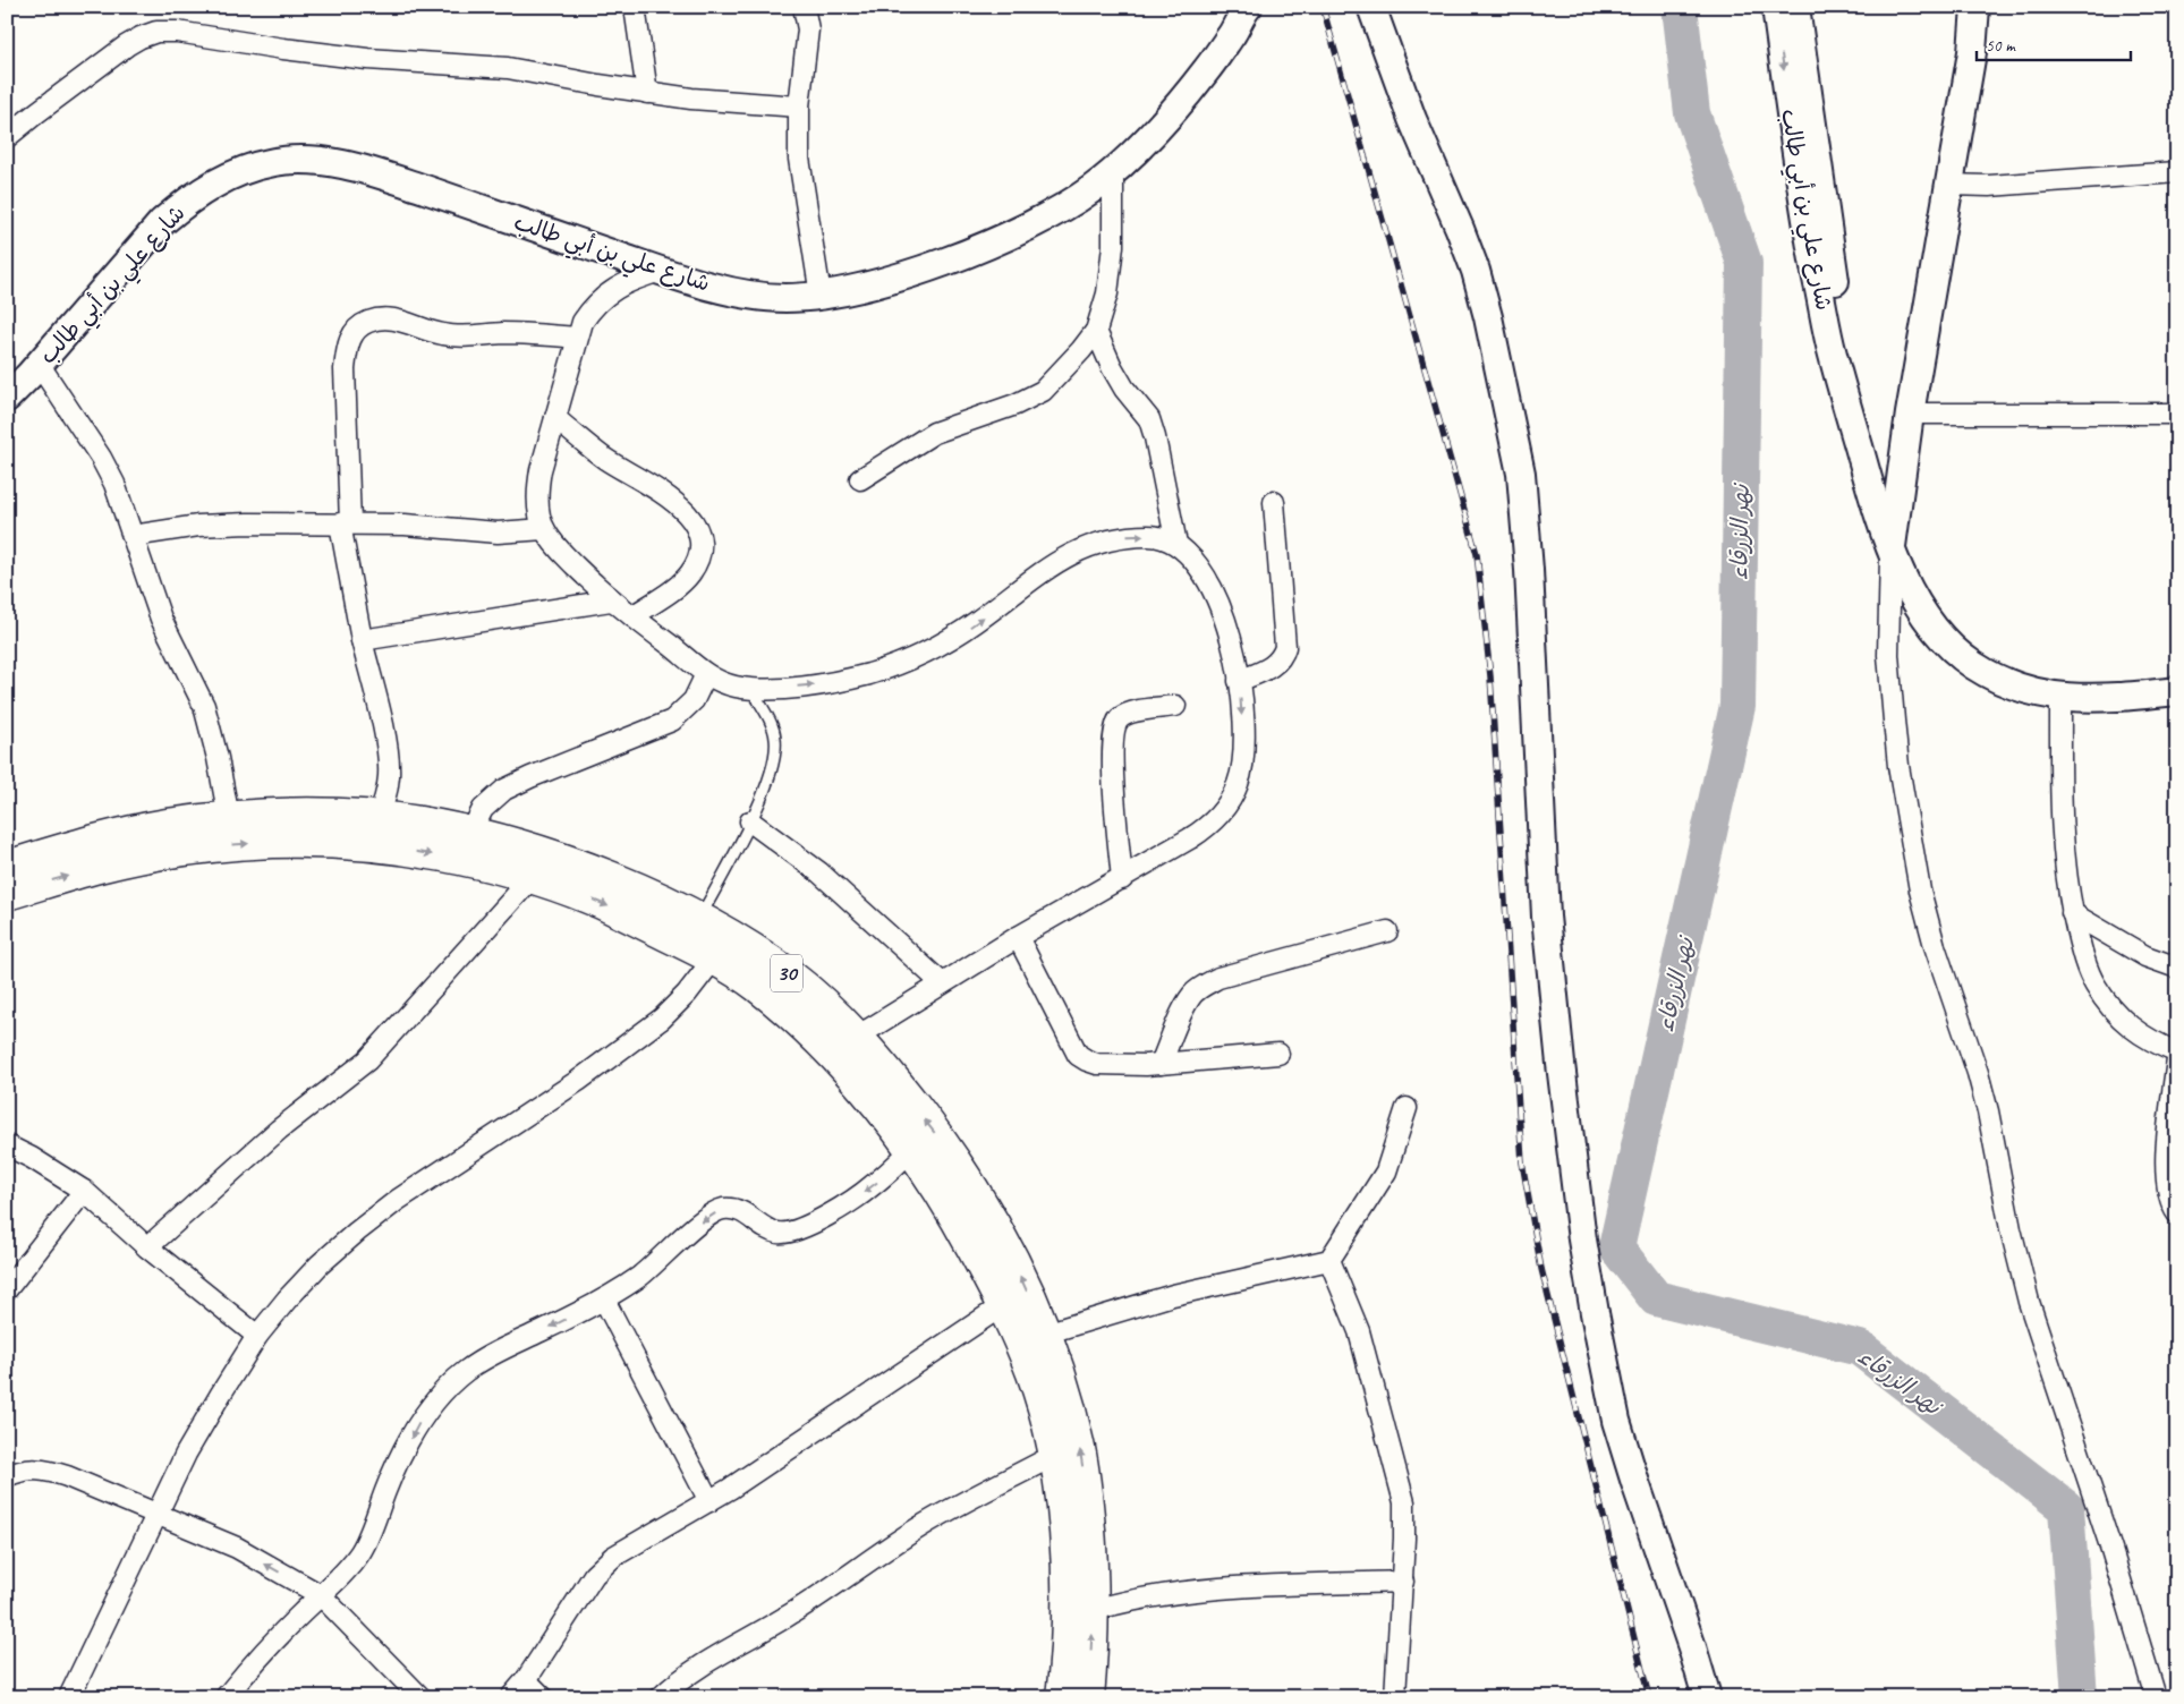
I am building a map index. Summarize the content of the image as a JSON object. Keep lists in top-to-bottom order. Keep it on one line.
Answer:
{"streets":{"main road":["30"],"street":["شارع علي بن أبي طالب"]},"water":["نهر الزرقاء"],"scale_bar":"50 m"}
